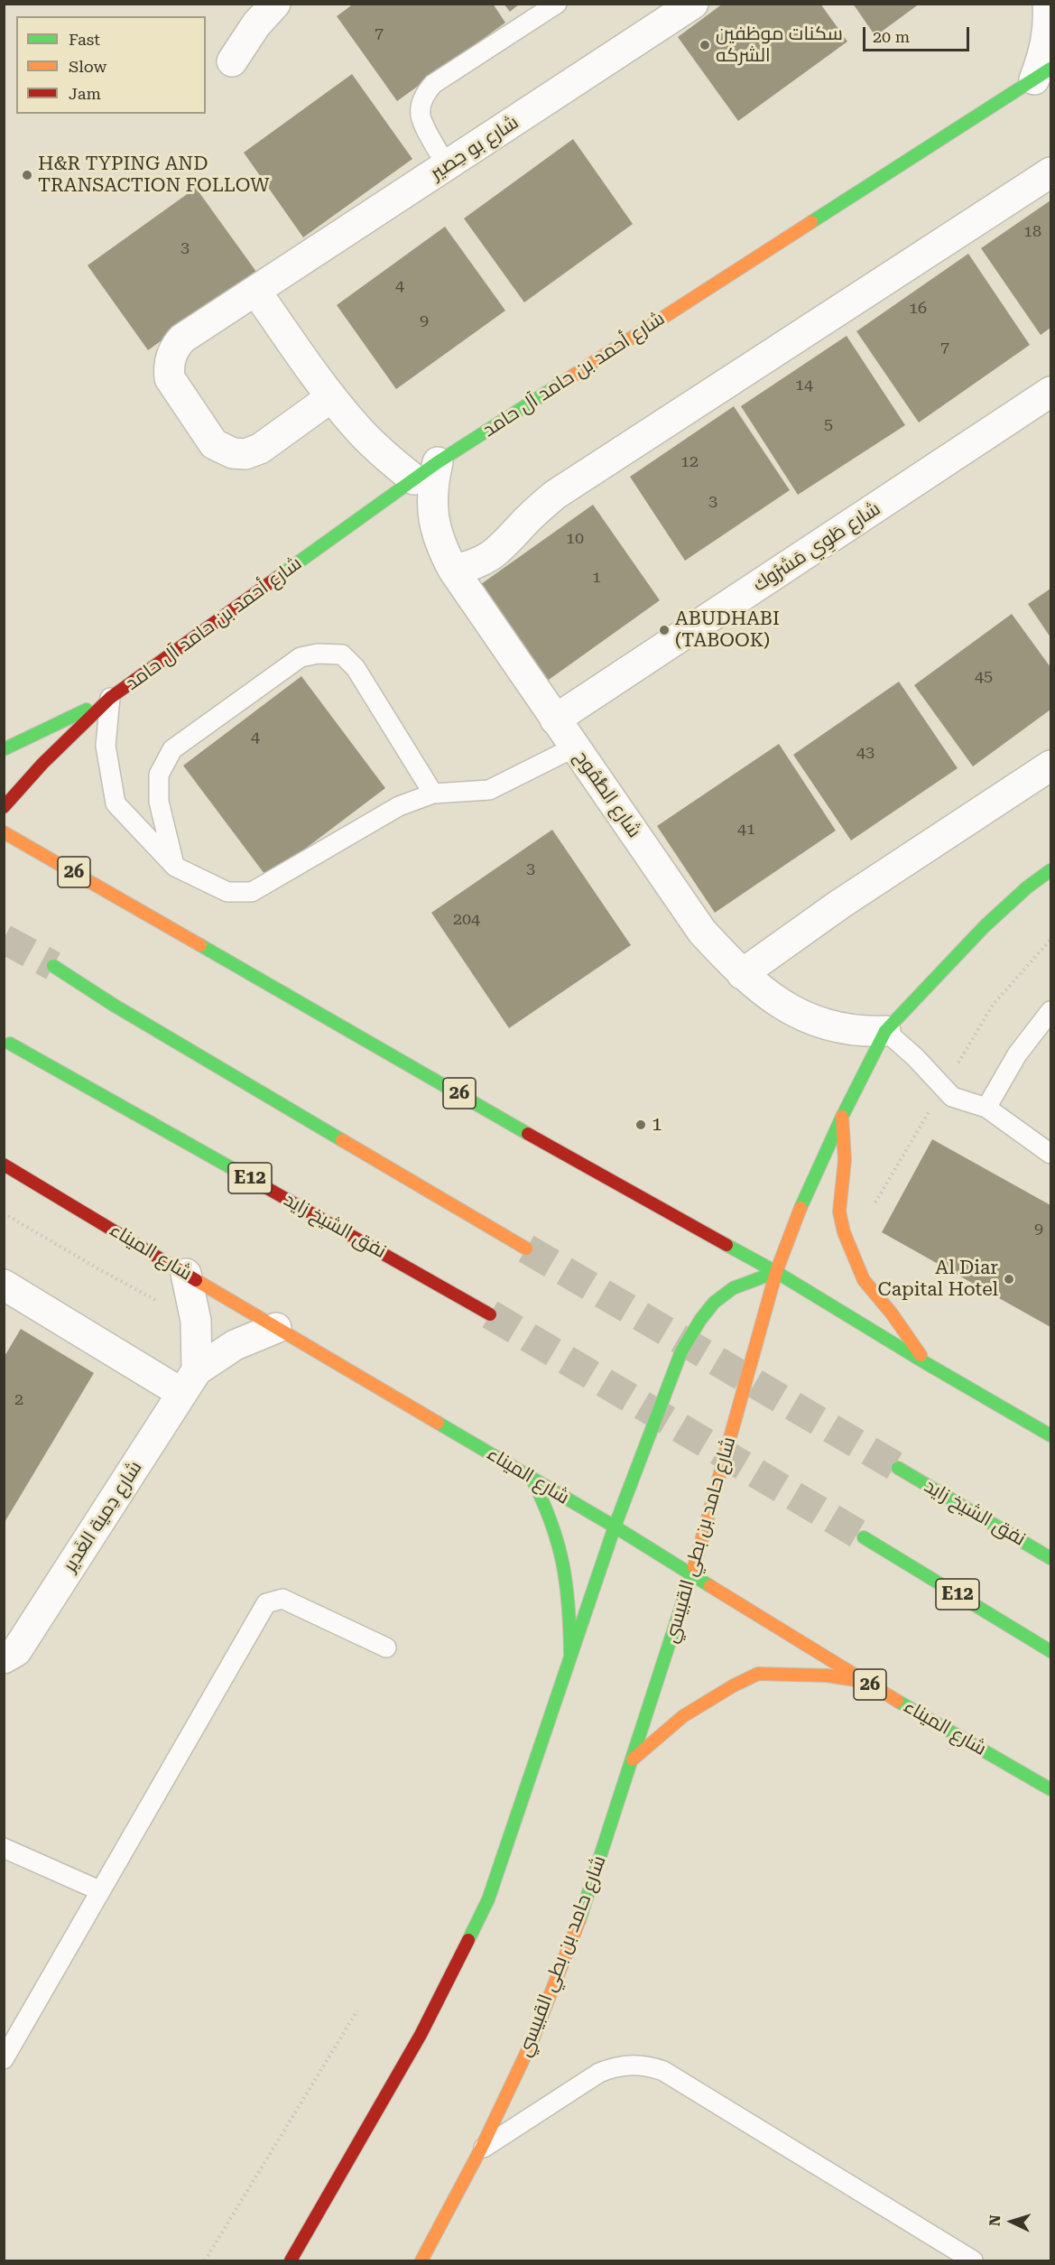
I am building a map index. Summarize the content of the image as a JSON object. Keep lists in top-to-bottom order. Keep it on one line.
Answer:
{"streets":{"main road":["شارع أحمد بن حامد آل حامد","26","E12","نفق الشيخ زايد","شارع الميناء","شارع حامد بن بطي القبيسي"],"street":["شارع بو حِصير","شارع طَوِي مَشرُوك","شارع الطُّمُوح","شارع دِمية الغَدير"]},"crossings":[["شارع أحمد بن حامد آل حامد","شارع الطُّمُوح"],["شارع طَوِي مَشرُوك","شارع الطُّمُوح"],["شارع الطُّمُوح","شارع حامد بن بطي القبيسي"],["26","شارع حامد بن بطي القبيسي"],["شارع الميناء","شارع دِمية الغَدير"],["شارع الميناء","شارع حامد بن بطي القبيسي"]],"places":["سكنات موظفين الشركه","H&R TYPING AND TRANSACTION FOLLOW","ABUDHABI (TABOOK)","1","Al Diar Capital Hotel"],"house_numbers":["7","18","3","4","16","9","7","14","5","12","3","10","1","45","4","43","41","3","204","9","2"],"legend":["Fast","Slow","Jam"],"scale_bar":"20 m","north":"left"}
